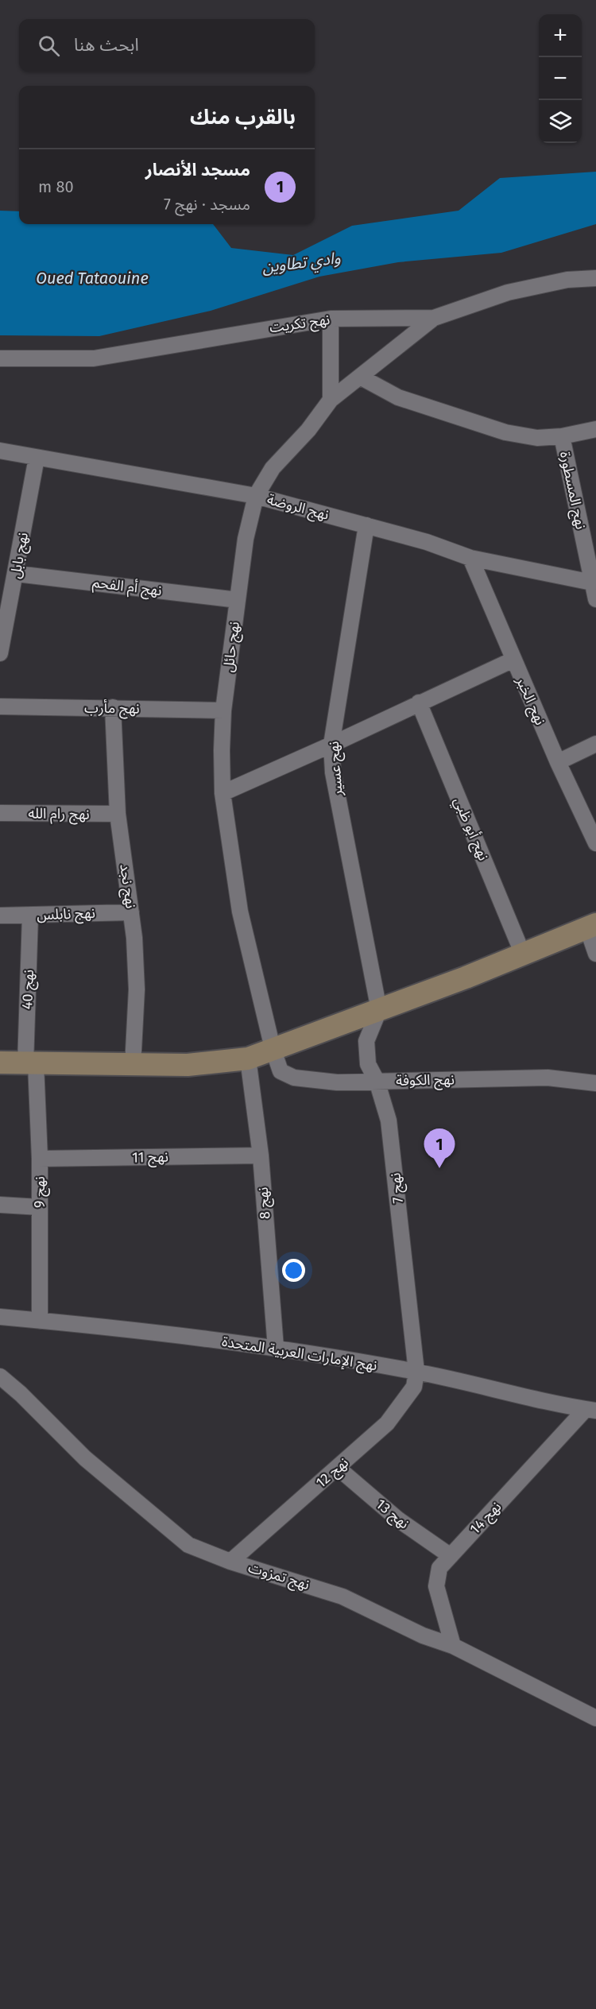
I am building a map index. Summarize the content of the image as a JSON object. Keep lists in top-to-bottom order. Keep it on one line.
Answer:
{"streets":{"street":["نهج تكريت","نهج المسطورة","نهج الروضة","نهج بابل","نهج أم الفحم","نهج حائل","نهج الخبر","نهج مأرب","نهج عسير","نهج رام الله","نهج أبو ظبي","نهج نجد","نهج نابلس","نهج 40","نهج الكوفة","نهج 11","نهج 7","نهج 9","نهج 8","نهج الإمارات العربية المتحدة","نهج 12","نهج 13","نهج 14","نهج تمزوت"]},"crossings":[["نهج تكريت","نهج حائل"],["نهج المسطورة","نهج الروضة"],["نهج الروضة","نهج بابل"],["نهج الروضة","نهج حائل"],["نهج الروضة","نهج الخبر"],["نهج الروضة","نهج عسير"],["نهج بابل","نهج أم الفحم"],["نهج أم الفحم","نهج حائل"],["نهج حائل","نهج مأرب"],["نهج حائل","نهج الكوفة"],["نهج مأرب","نهج نجد"],["نهج عسير","نهج 7"],["نهج رام الله","نهج نجد"],["نهج نجد","نهج نابلس"],["نهج نابلس","نهج 40"],["نهج 40","نهج 9"],["نهج الكوفة","نهج 7"],["نهج 11","نهج 9"],["نهج 11","نهج 8"],["نهج 7","نهج الإمارات العربية المتحدة"],["نهج 7","نهج 12"],["نهج 9","نهج الإمارات العربية المتحدة"],["نهج 8","نهج الإمارات العربية المتحدة"],["نهج الإمارات العربية المتحدة","نهج 12"],["نهج الإمارات العربية المتحدة","نهج 14"],["نهج 12","نهج 13"],["نهج 12","نهج تمزوت"],["نهج 13","نهج 14"],["نهج 14","نهج تمزوت"]],"water":["وادي تطاوين","Oued Tataouine"],"page":{"map_buttons":["+","−"],"search":"ابحث هنا","heading":"بالقرب منك","list":[{"mark":"1","name":"مسجد الأنصار","note":"مسجد · نهج 7","value":"80 m"}],"pins":"1"}}
